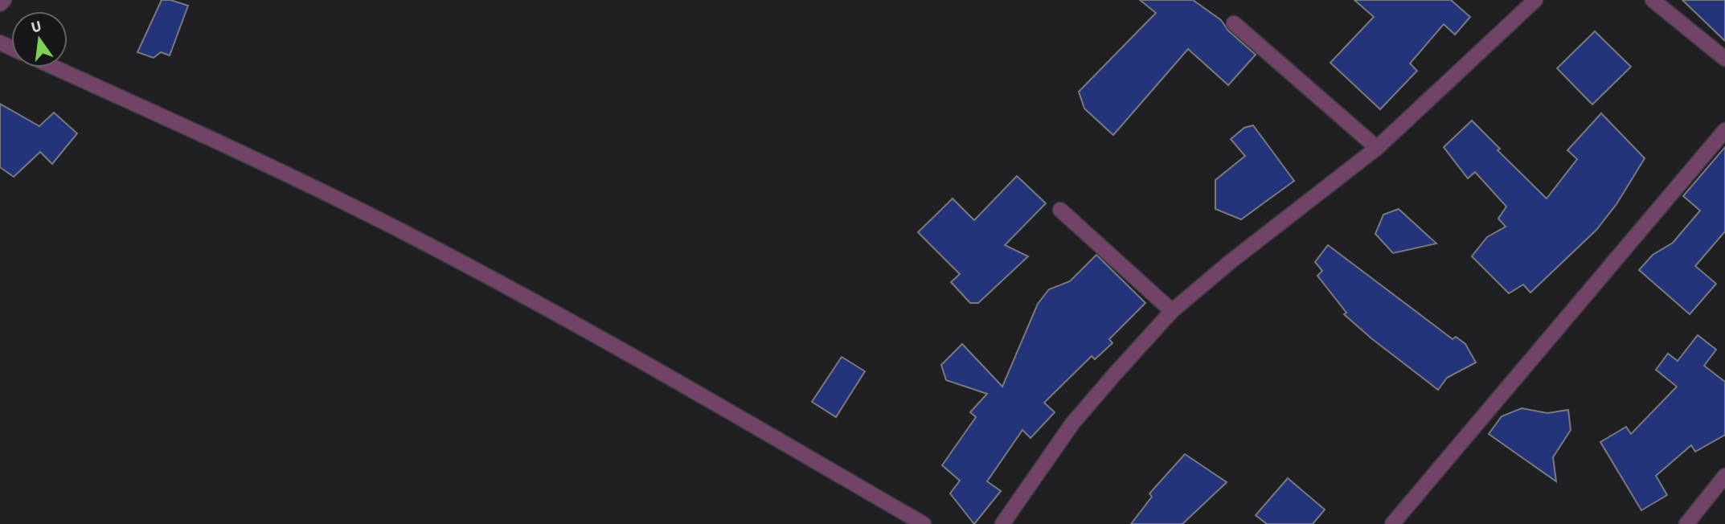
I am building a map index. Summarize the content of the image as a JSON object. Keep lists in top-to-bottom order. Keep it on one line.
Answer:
{"north":"top"}
